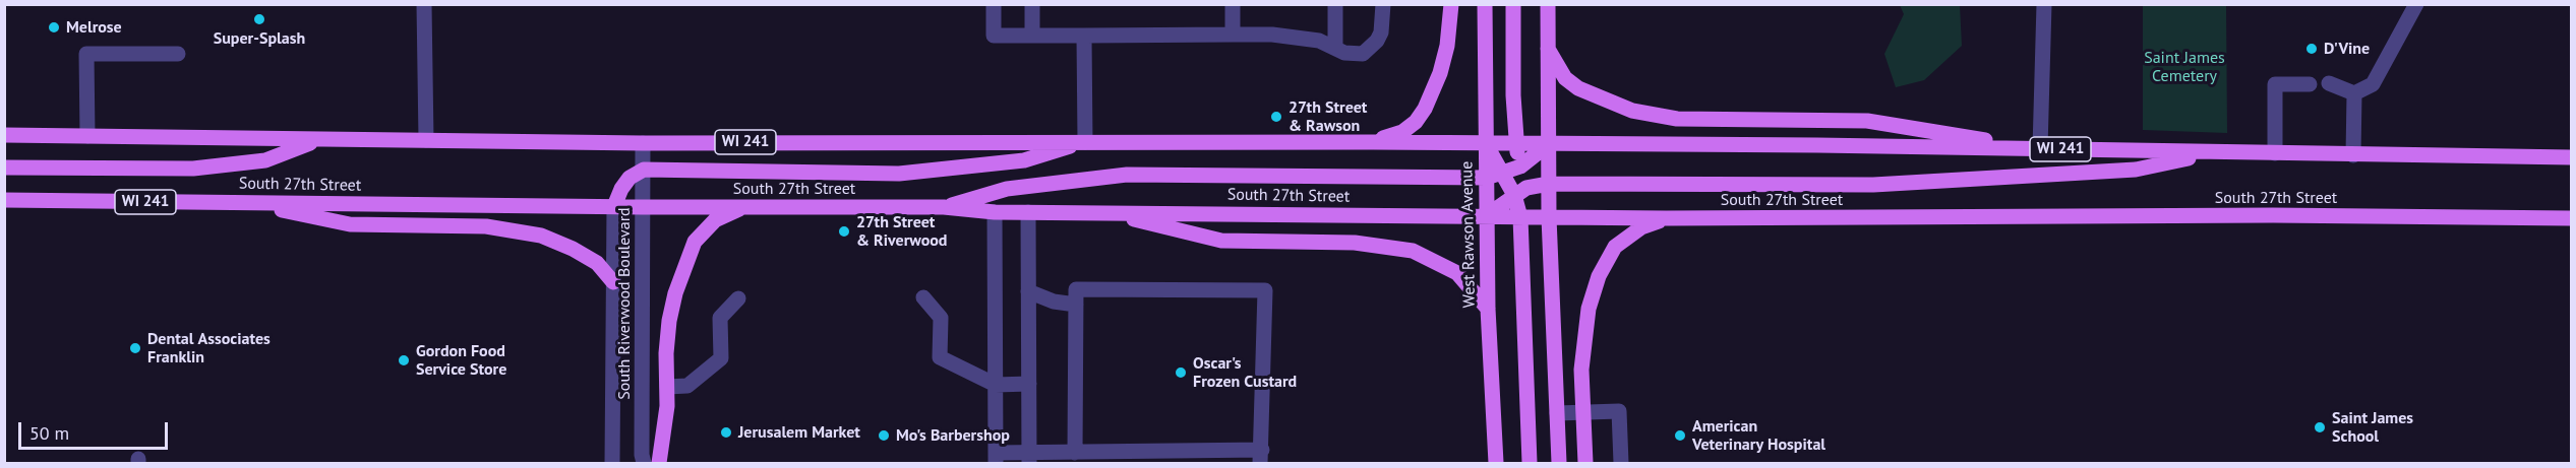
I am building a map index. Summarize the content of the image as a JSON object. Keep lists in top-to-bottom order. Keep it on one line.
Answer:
{"streets":{"main road":["WI 241","South 27th Street","West Rawson Avenue"],"street":["South Riverwood Boulevard"]},"crossings":[["WI 241","West Rawson Avenue"],["WI 241","South Riverwood Boulevard"],["South 27th Street","West Rawson Avenue"],["South 27th Street","South Riverwood Boulevard"]],"parks":["Saint James Cemetery"],"places":["Super-Splash","Melrose","D'Vine","27th Street & Rawson","27th Street & Riverwood","Dental Associates Franklin","Gordon Food Service Store","Oscar's Frozen Custard","Saint James School","Jerusalem Market","Mo's Barbershop","American Veterinary Hospital"],"scale_bar":"50 m"}
